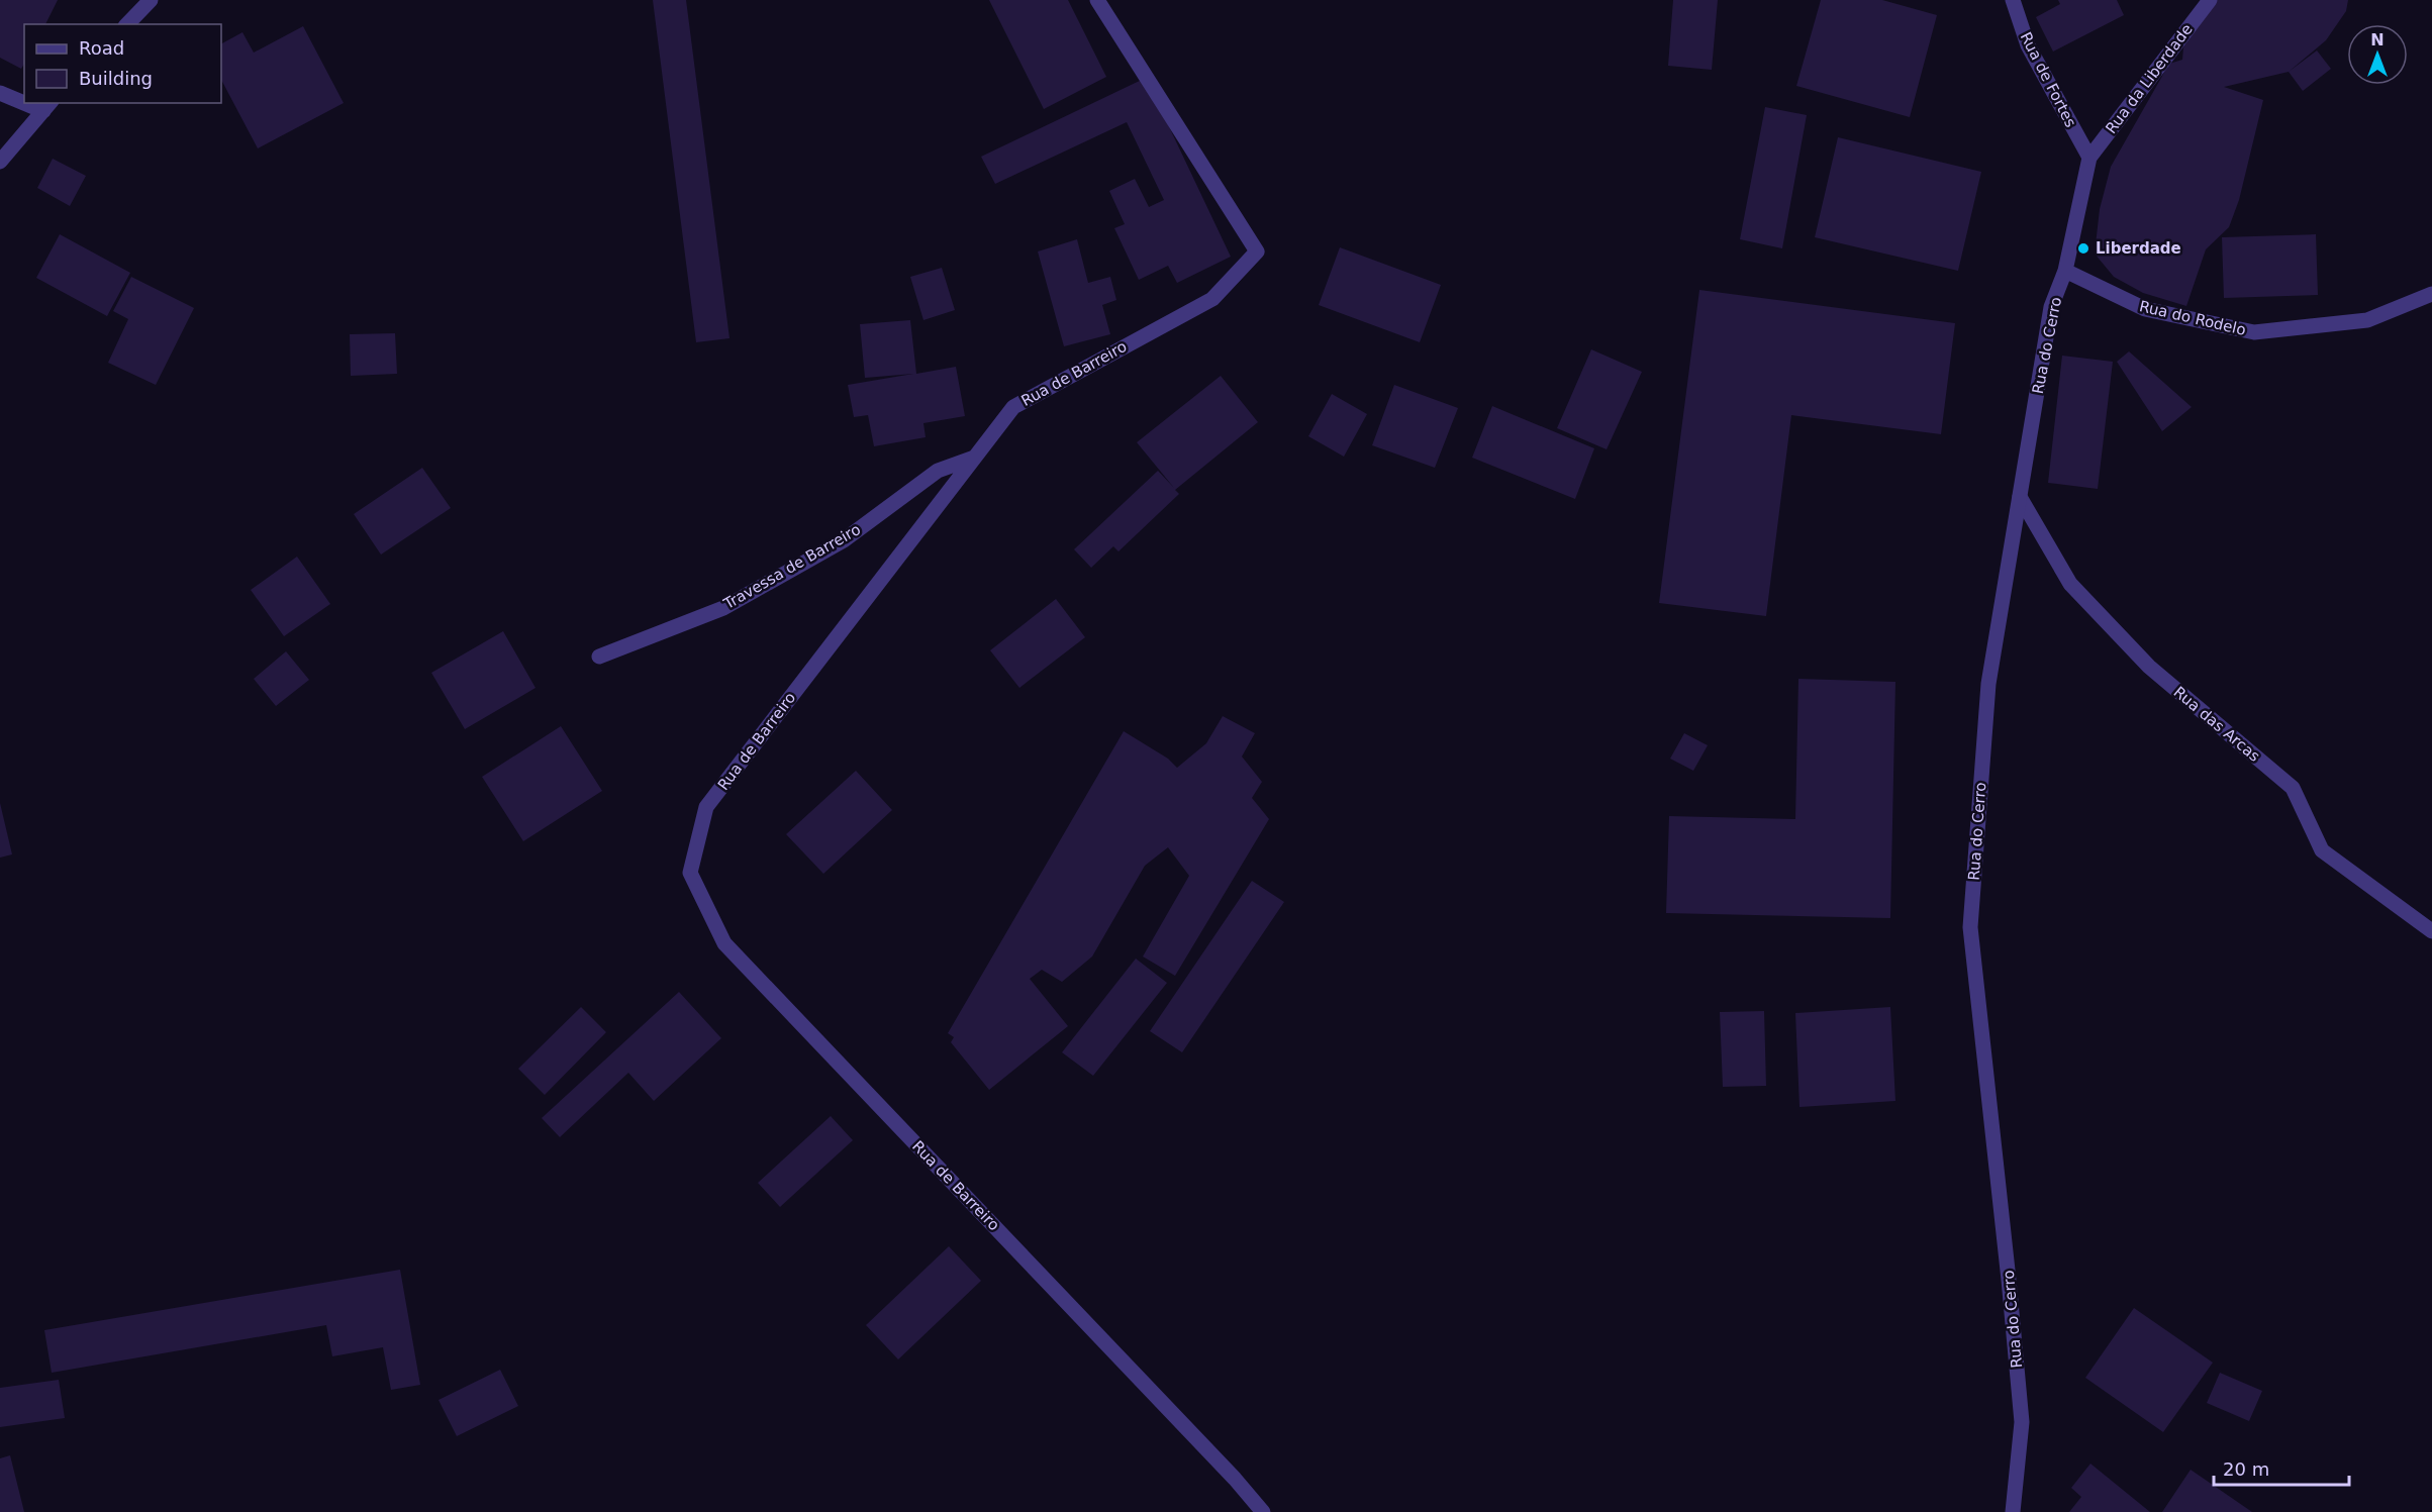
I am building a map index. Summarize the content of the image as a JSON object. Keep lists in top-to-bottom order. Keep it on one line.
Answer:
{"streets":{"street":["Rua da Liberdade","Rua de Fortes","Rua do Rodelo","Rua do Cerro","Rua de Barreiro","Travessa de Barreiro","Rua das Arcas"]},"crossings":[["Rua da Liberdade","Rua de Fortes"],["Rua da Liberdade","Rua do Cerro"],["Rua de Fortes","Rua do Cerro"],["Rua do Rodelo","Rua do Cerro"],["Rua do Cerro","Rua das Arcas"],["Rua de Barreiro","Travessa de Barreiro"]],"places":["Liberdade"],"legend":["Road","Building"],"scale_bar":"20 m","north":"top"}
